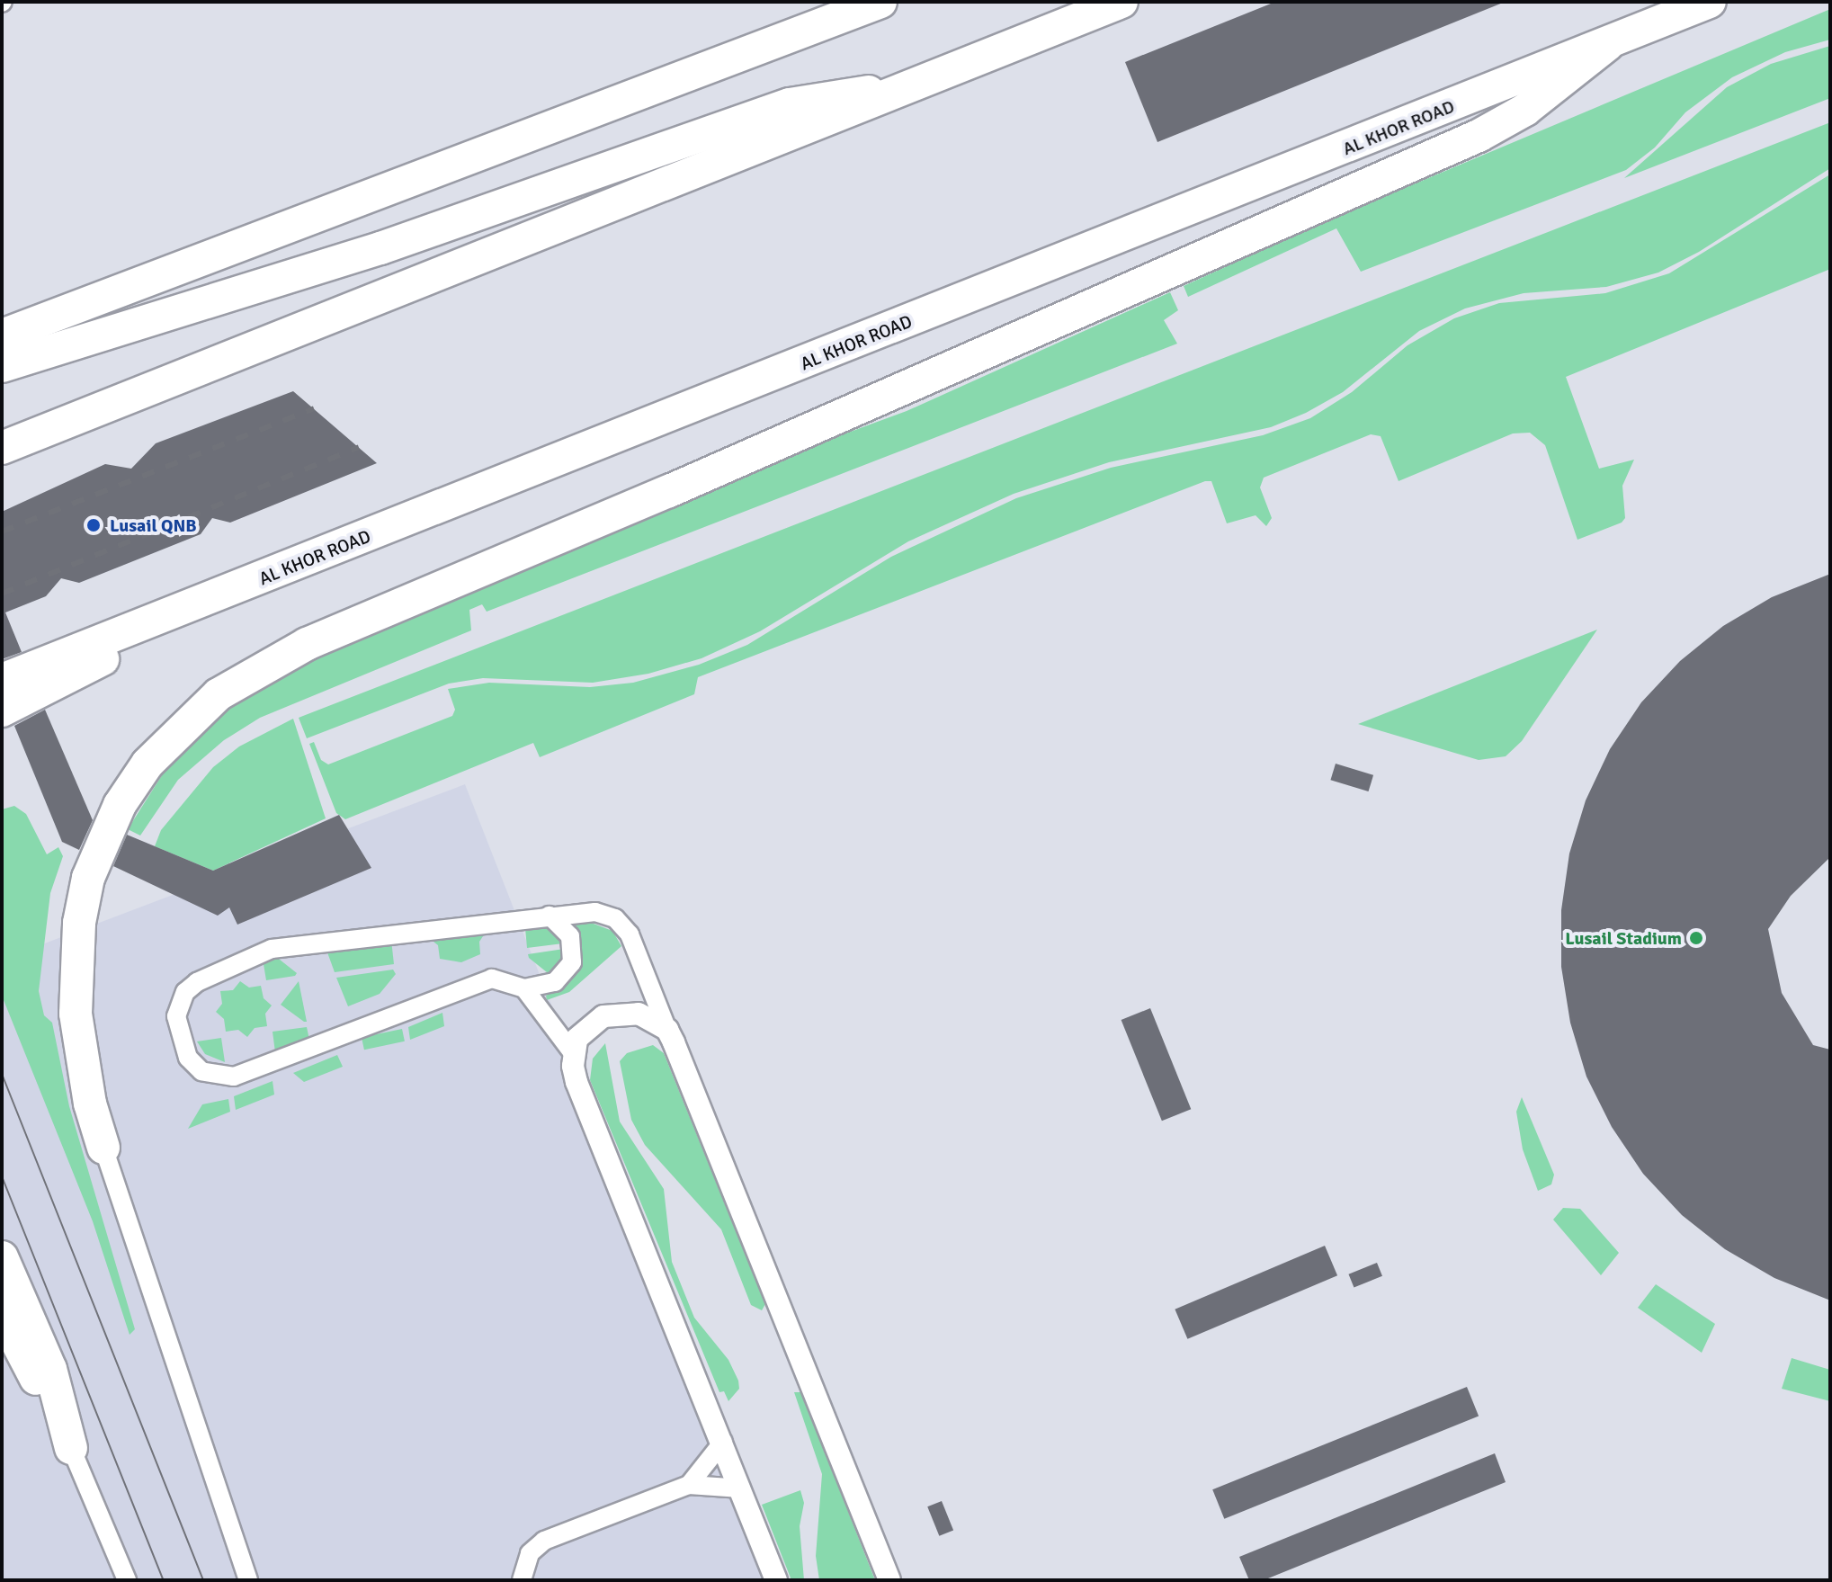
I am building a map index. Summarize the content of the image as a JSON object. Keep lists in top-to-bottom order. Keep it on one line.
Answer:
{"streets":{"highway":["AL KHOR ROAD"]},"places":["Lusail QNB","Lusail Stadium"]}
